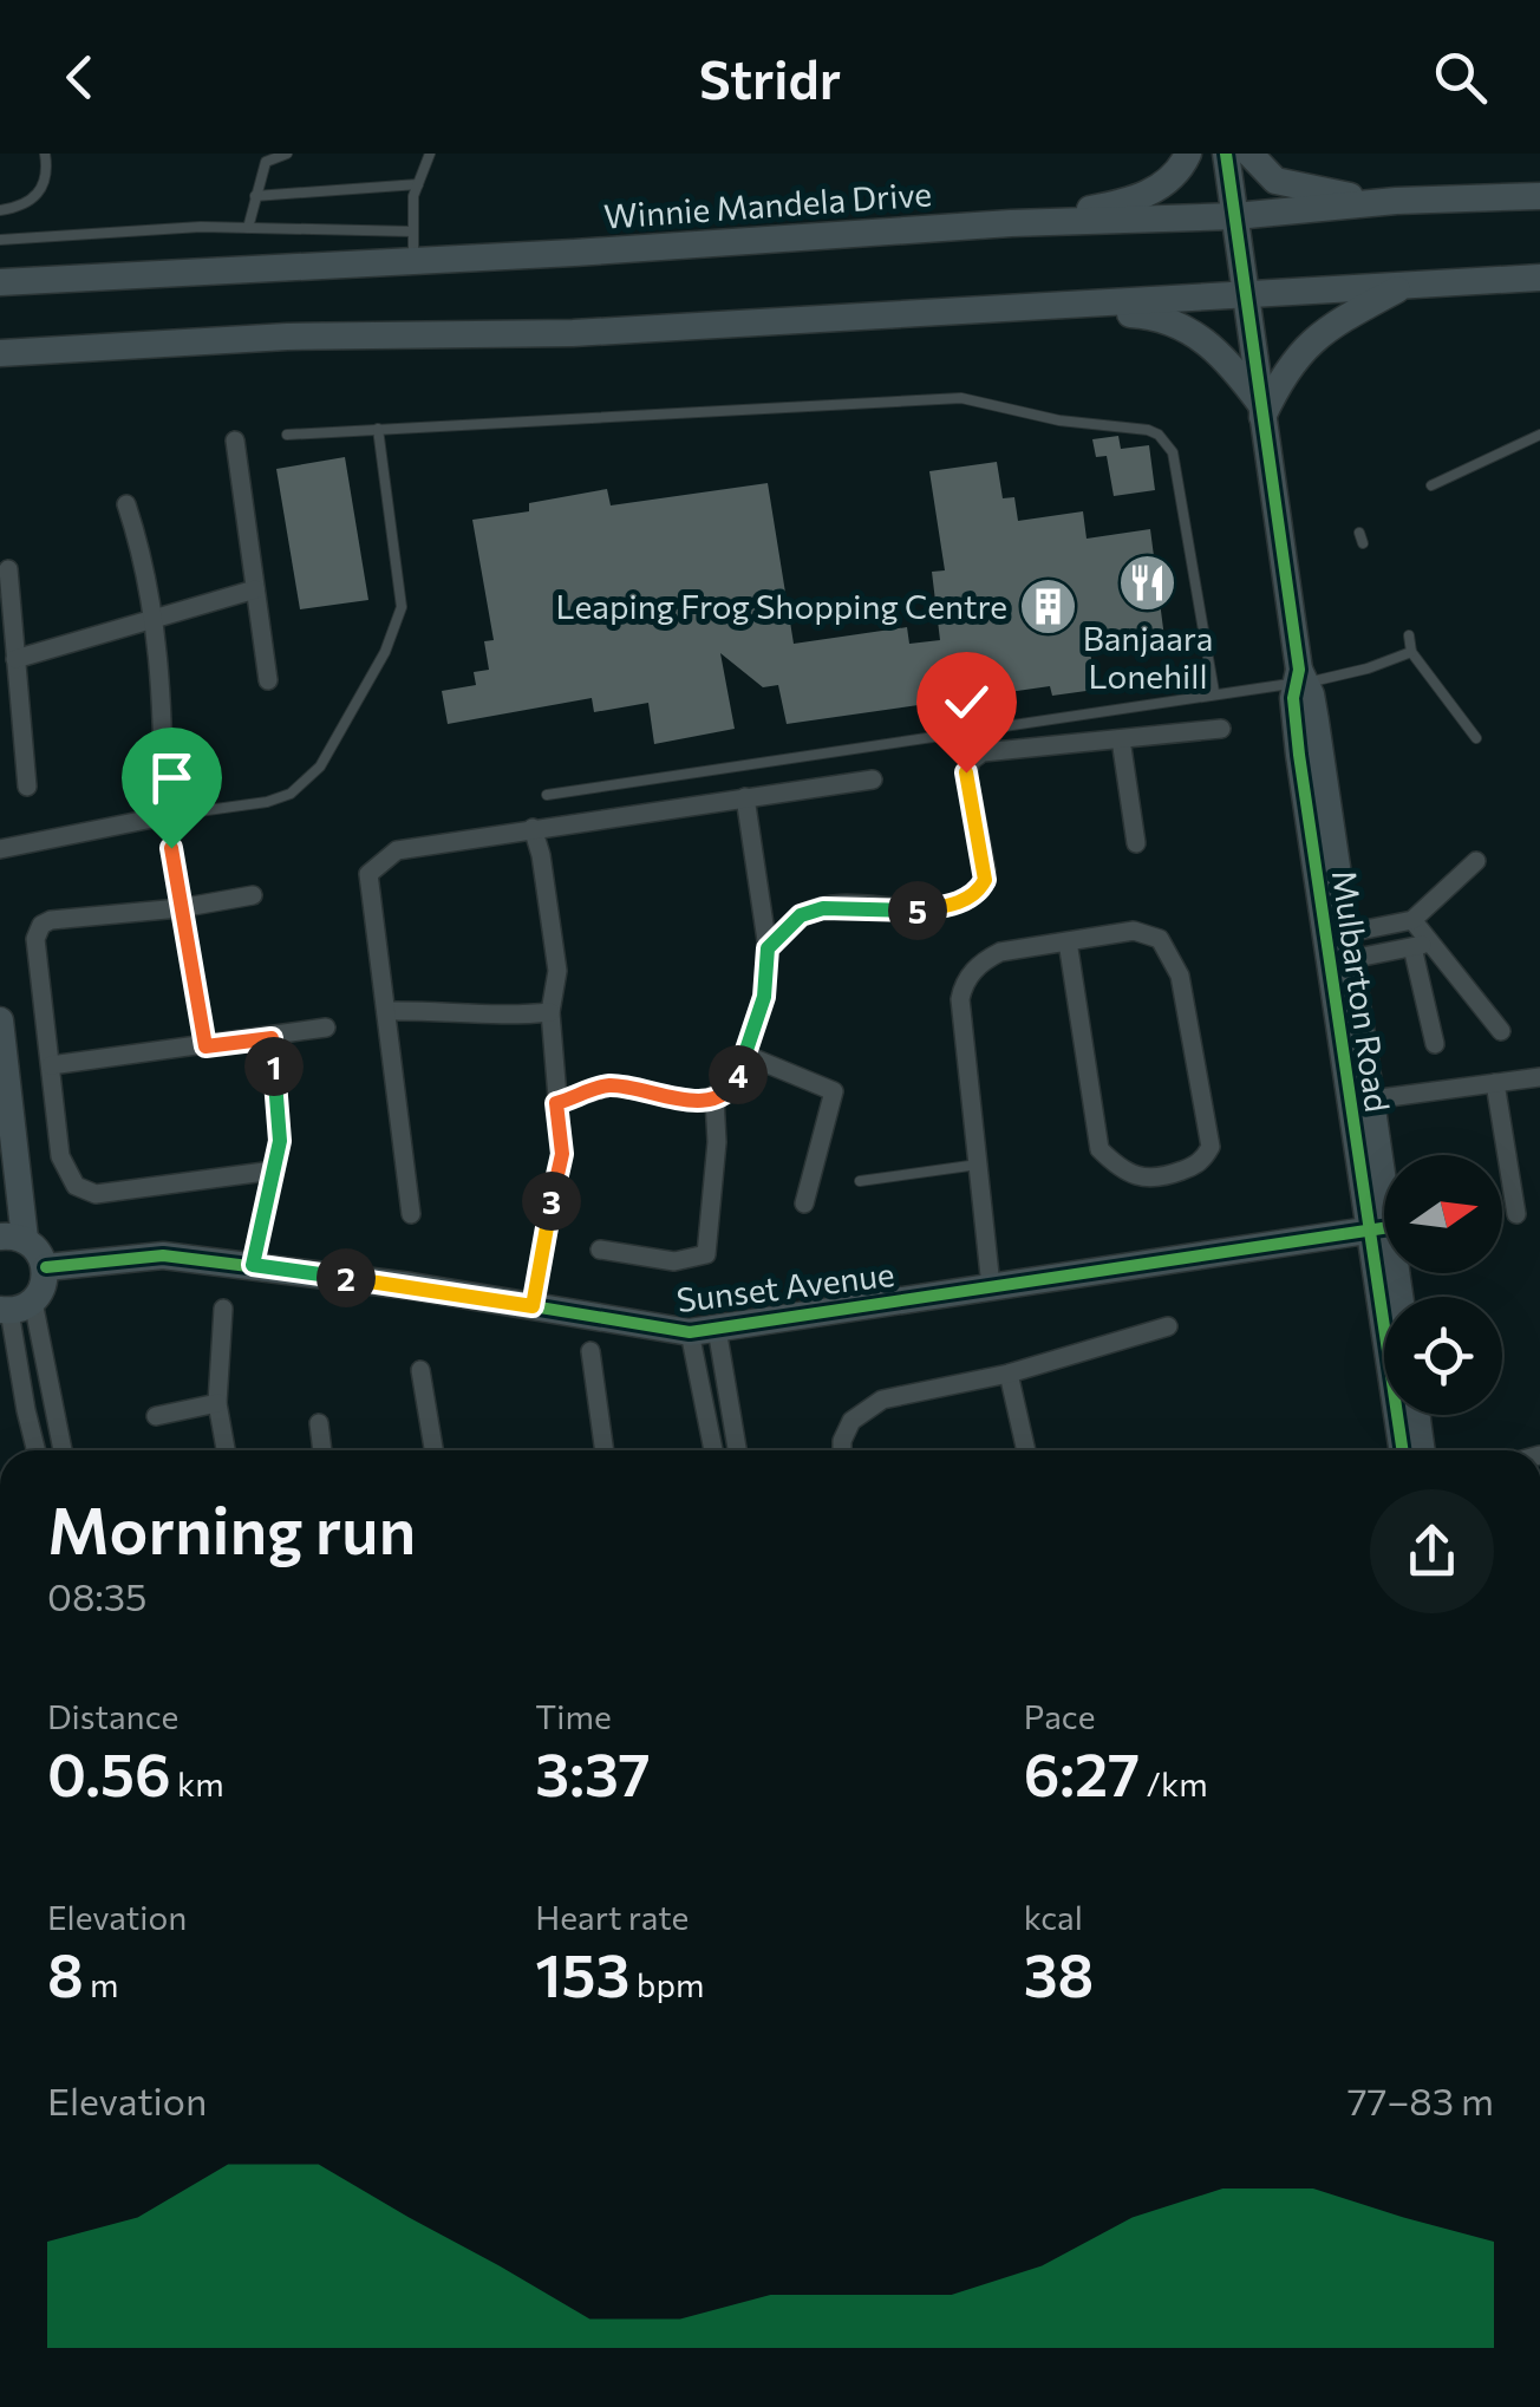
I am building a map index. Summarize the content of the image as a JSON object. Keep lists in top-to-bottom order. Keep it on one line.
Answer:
{"streets":{"main road":["Winnie Mandela Drive","Mulbarton Road","Sunset Avenue"]},"crossings":[["Winnie Mandela Drive","Mulbarton Road"],["Mulbarton Road","Sunset Avenue"]],"places":{"restaurant":["Banjaara Lonehill"],"building":["Leaping Frog Shopping Centre"]},"north":"right","page":{"header":"Stridr","pins":["5","1","4","3","2"],"heading":["Morning run","08:35"],"stats":[["Distance","0.56 km"],["Time","3:37"],["Pace","6:27 /km"],["Elevation","8 m"],["Heart rate","153 bpm"],["kcal","38"]],"chart":["Elevation","77–83 m"]}}
